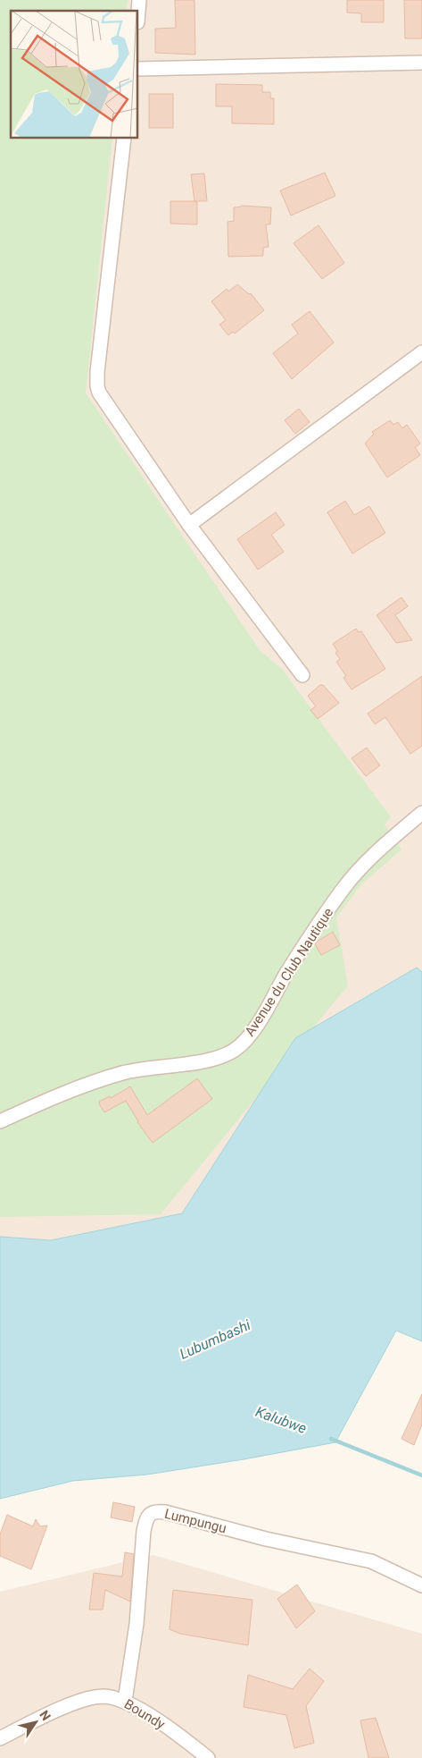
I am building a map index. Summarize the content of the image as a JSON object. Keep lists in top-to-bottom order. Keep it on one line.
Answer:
{"streets":{"street":["Avenue du Club Nautique","Lumpungu","Boundy"]},"crossings":[["Lumpungu","Boundy"]],"water":["Lubumbashi","Kalubwe"],"north":"top right"}
